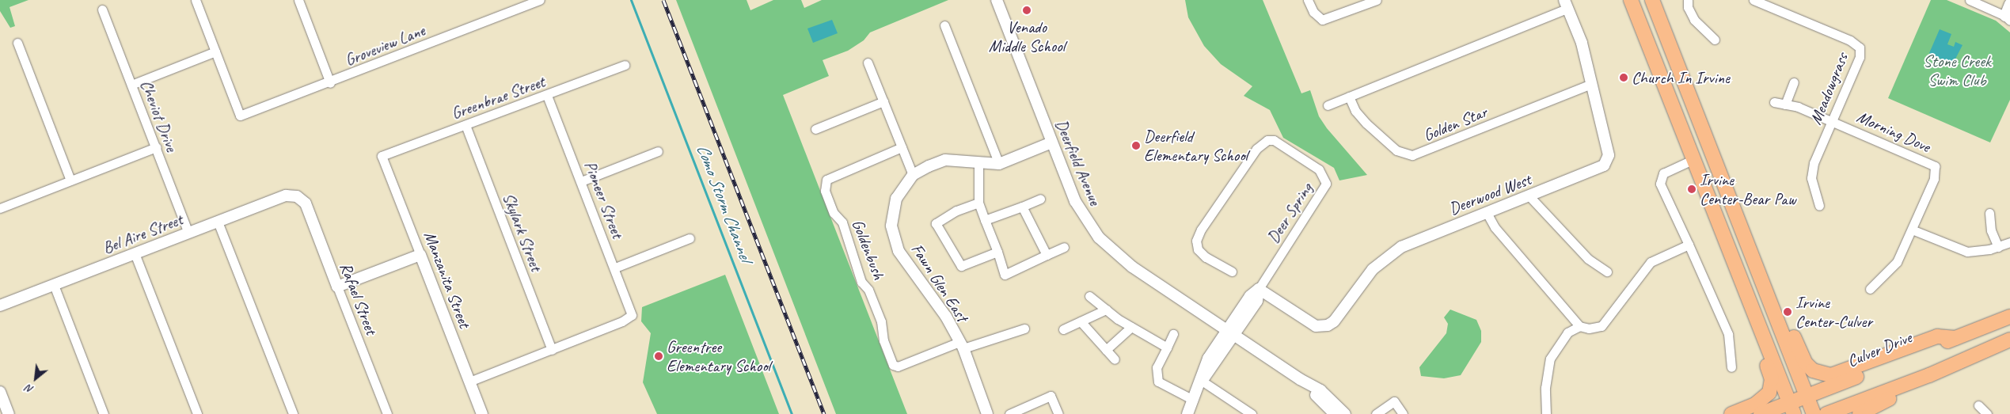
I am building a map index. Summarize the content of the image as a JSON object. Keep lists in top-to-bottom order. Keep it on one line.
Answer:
{"streets":{"main road":["Culver Drive"],"street":["Groveview Lane","Meadowgrass","Greenbrae Street","Cheviot Drive","Golden Star","Morning Dove","Deerfield Avenue","Deerwood West","Pioneer Street","Deer Spring","Skylark Street","Bel Aire Street","Goldenbush","Manzanita Street","Fawn Glen East","Rafael Street"]},"crossings":[["Meadowgrass","Morning Dove"],["Greenbrae Street","Pioneer Street"],["Greenbrae Street","Skylark Street"],["Greenbrae Street","Manzanita Street"],["Cheviot Drive","Bel Aire Street"],["Golden Star","Deerwood West"],["Deerfield Avenue","Deer Spring"],["Deerfield Avenue","Fawn Glen East"],["Deerwood West","Deer Spring"],["Pioneer Street","Skylark Street"],["Bel Aire Street","Rafael Street"],["Goldenbush","Fawn Glen East"]],"water":["Como Storm Channel"],"parks":["Stone Creek Swim Club"],"places":["Venado Middle School","Church In Irvine","Deerfield Elementary School","Irvine Center-Bear Paw","Irvine Center-Culver","Greentree Elementary School"],"north":"bottom left"}
